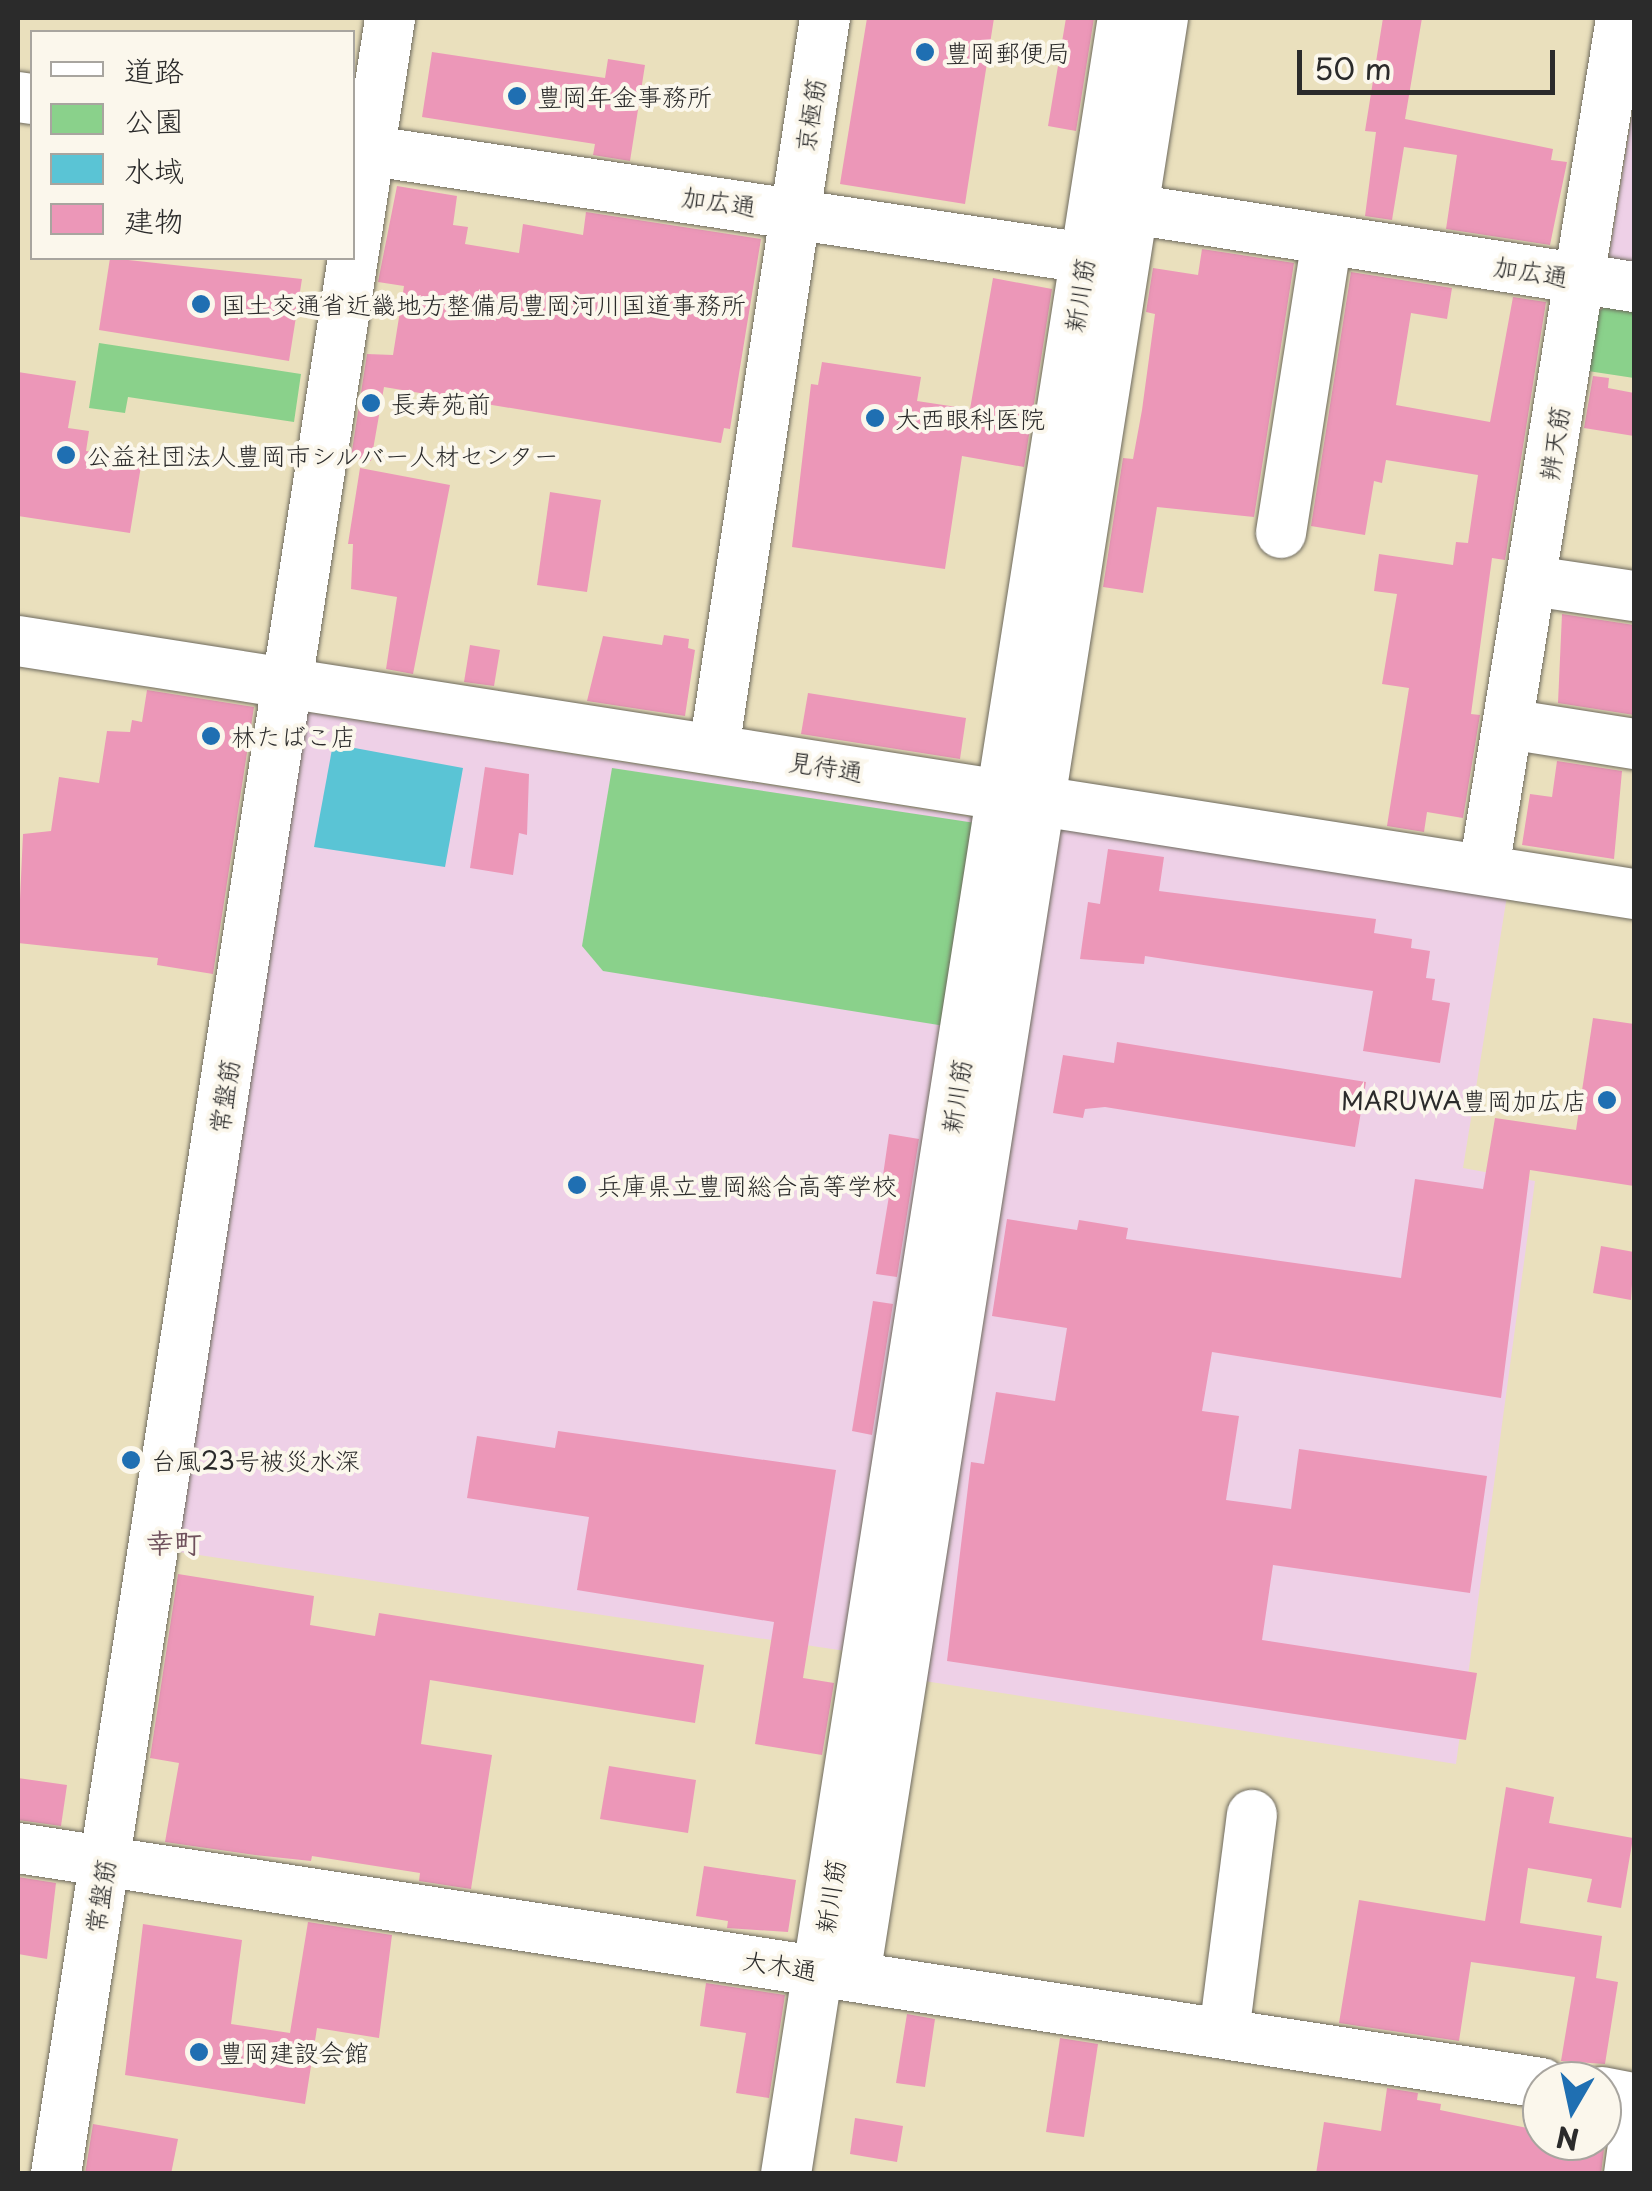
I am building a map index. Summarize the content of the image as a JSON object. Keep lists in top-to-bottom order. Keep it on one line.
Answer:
{"streets":{"street":["京極筋","加広通","新川筋","辨天筋","見待通","常盤筋","大木通"]},"crossings":[["京極筋","加広通"],["京極筋","見待通"],["加広通","新川筋"],["加広通","辨天筋"],["加広通","常盤筋"],["新川筋","見待通"],["新川筋","大木通"],["辨天筋","見待通"],["見待通","常盤筋"],["常盤筋","大木通"]],"districts":["幸町"],"places":["豊岡郵便局","豊岡年金事務所","国土交通省近畿地方整備局豊岡河川国道事務所","長寿苑前","大西眼科医院","公益社団法人豊岡市シルバー人材センター","林たばこ店","MARUWA豊岡加広店","兵庫県立豊岡総合高等学校","台風23号被災水深","豊岡建設会館"],"legend":["道路","公園","水域","建物"],"scale_bar":"50 m","north":"bottom"}
